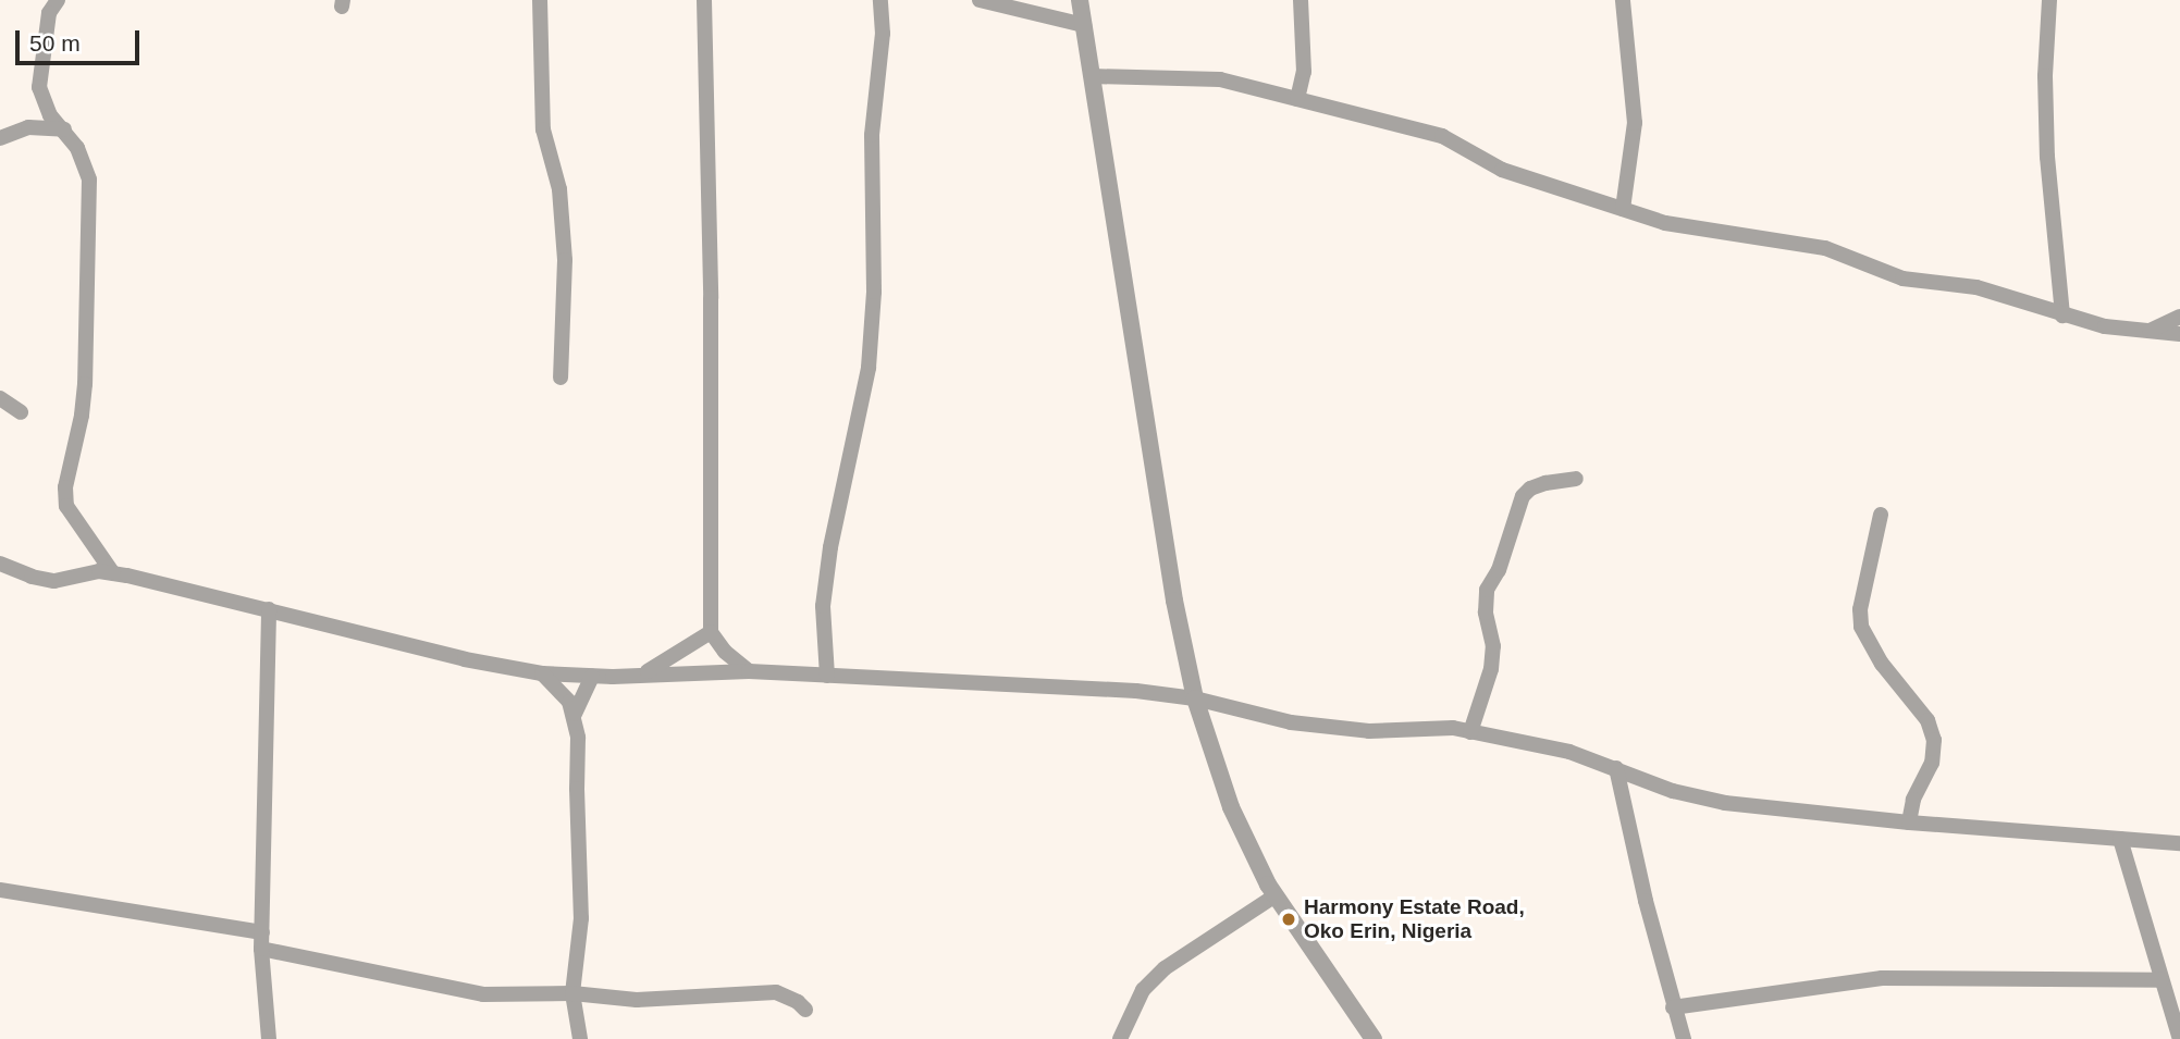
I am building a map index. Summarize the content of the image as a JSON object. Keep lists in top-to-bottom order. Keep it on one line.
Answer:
{"places":["Harmony Estate Road, Oko Erin, Nigeria"],"scale_bar":"50 m"}
